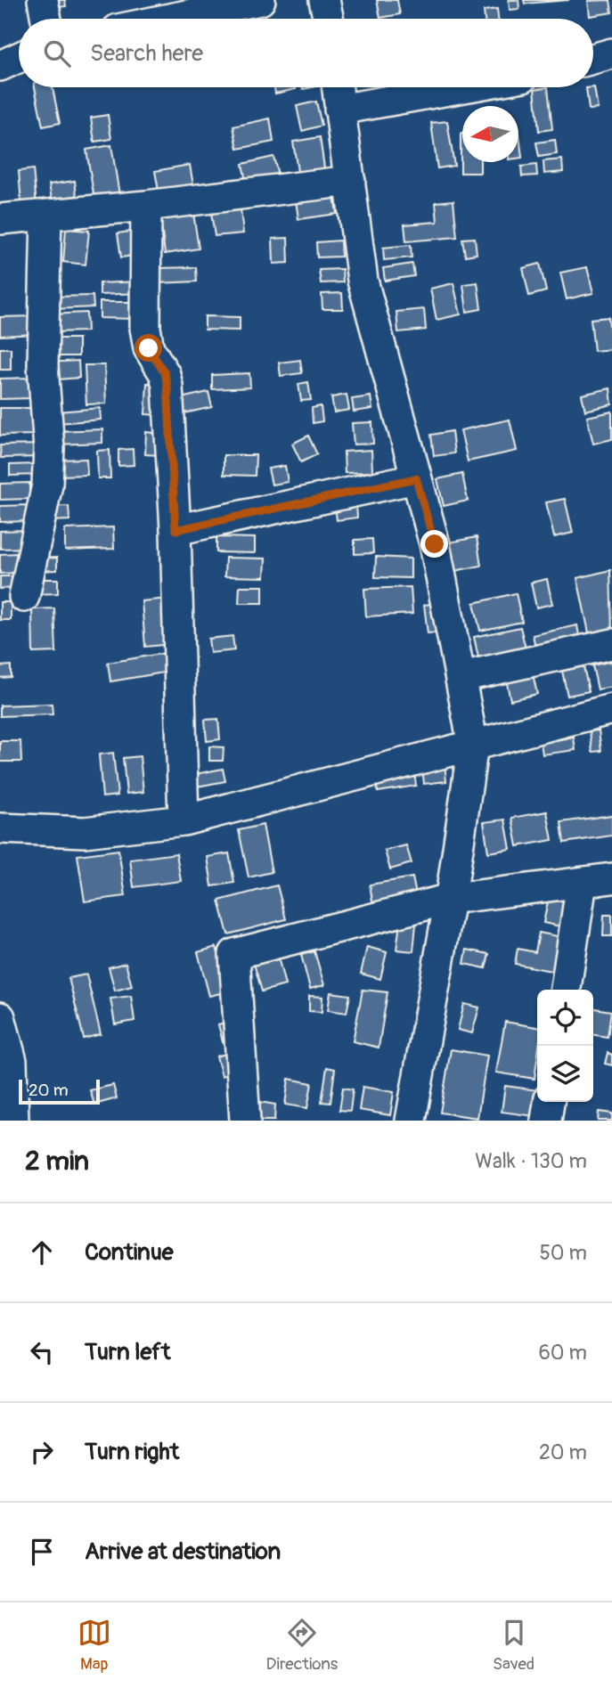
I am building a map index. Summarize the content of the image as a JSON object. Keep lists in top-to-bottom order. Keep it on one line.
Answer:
{"scale_bar":"20 m","north":"left","page":{"search":"Search here","scale":"20 m","heading":["2 min","Walk · 130 m"],"list":[["Continue","50 m"],["Turn left","60 m"],["Turn right","20 m"],"Arrive at destination"],"nav":["Map","Directions","Saved"]}}
